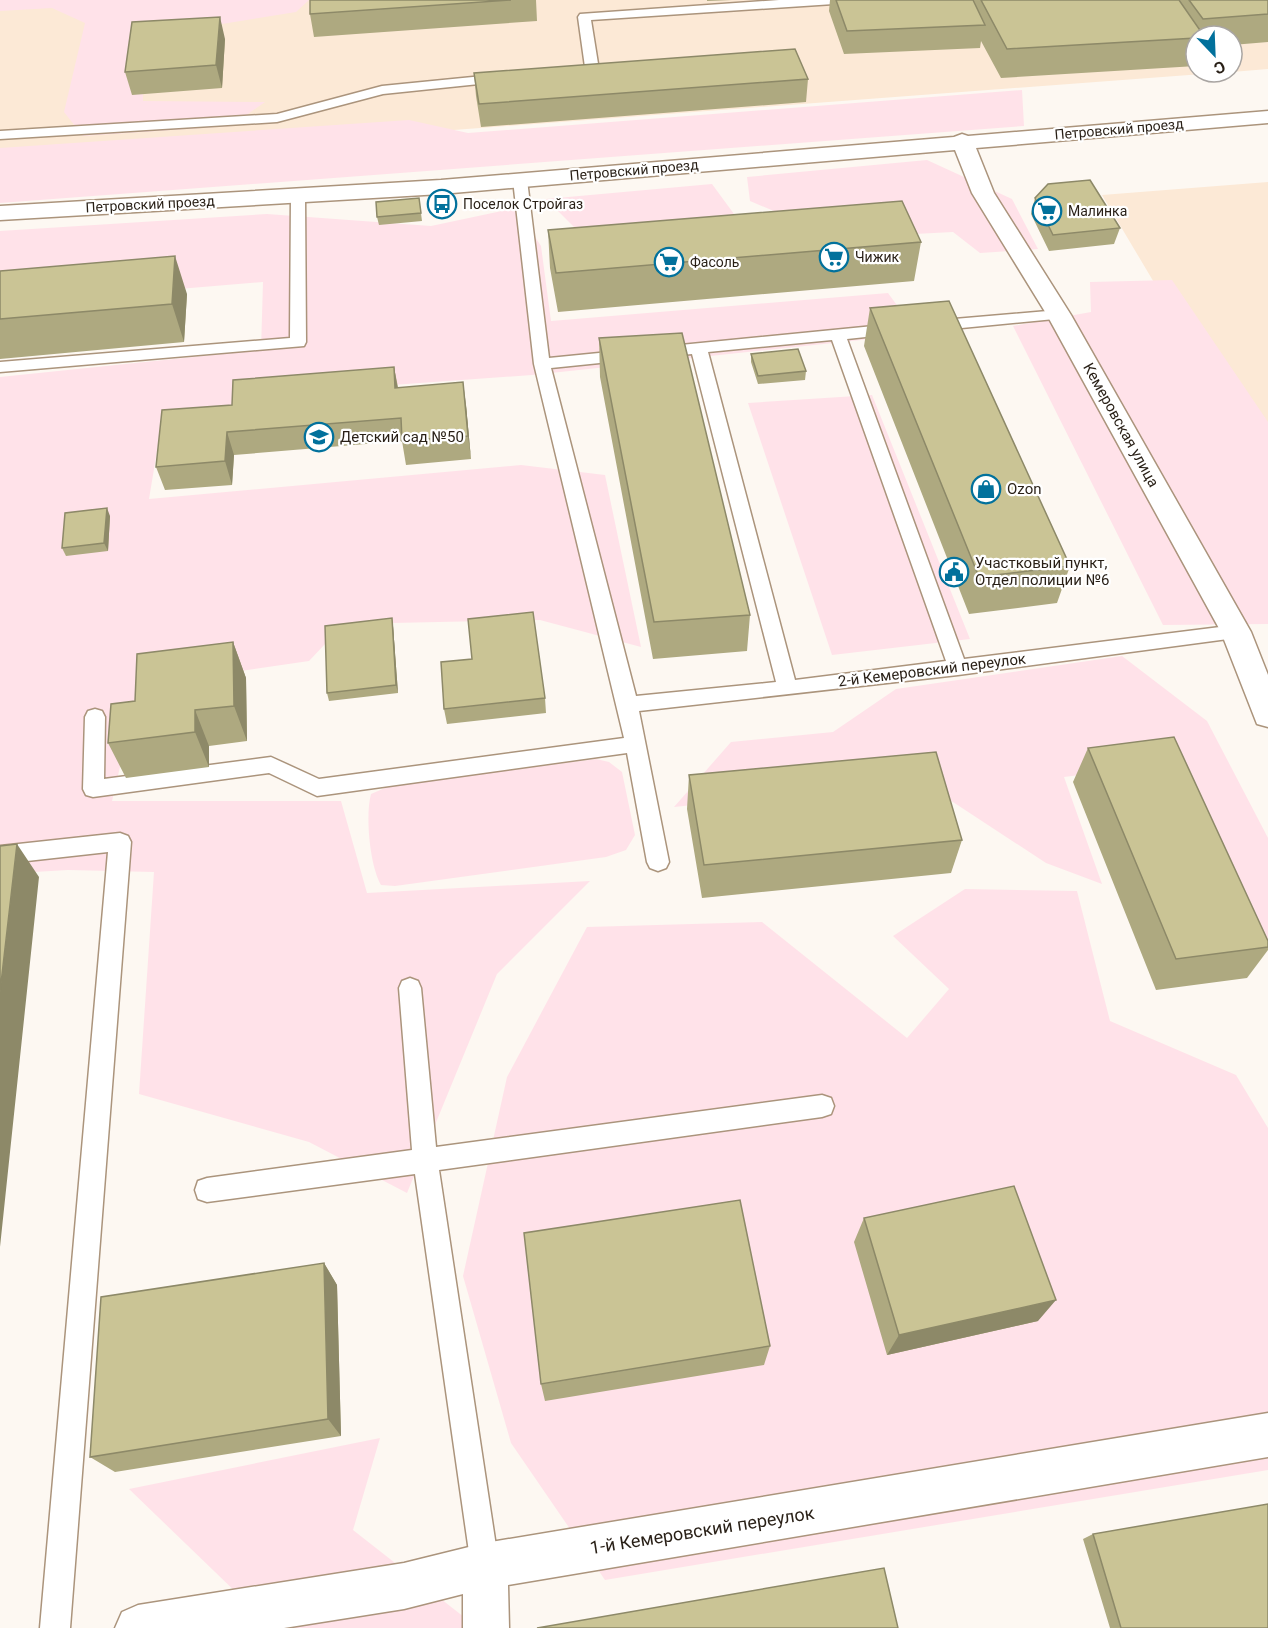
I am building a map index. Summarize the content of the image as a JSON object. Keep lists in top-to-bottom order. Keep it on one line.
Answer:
{"streets":{"street":["Петровский проезд","Кемеровская улица","1-й Кемеровский переулок"],"lane":["2-й Кемеровский переулок"]},"crossings":[["Петровский проезд","Кемеровская улица"],["Кемеровская улица","2-й Кемеровский переулок"]],"places":{"bus stop":["Поселок Стройгаз"],"supermarket":["Малинка","Чижик","Фасоль"],"school or university":["Детский сад №50"],"shop":["Ozon"],"public building":["Участковый пункт, Отдел полиции №6"]},"north":"bottom right"}
